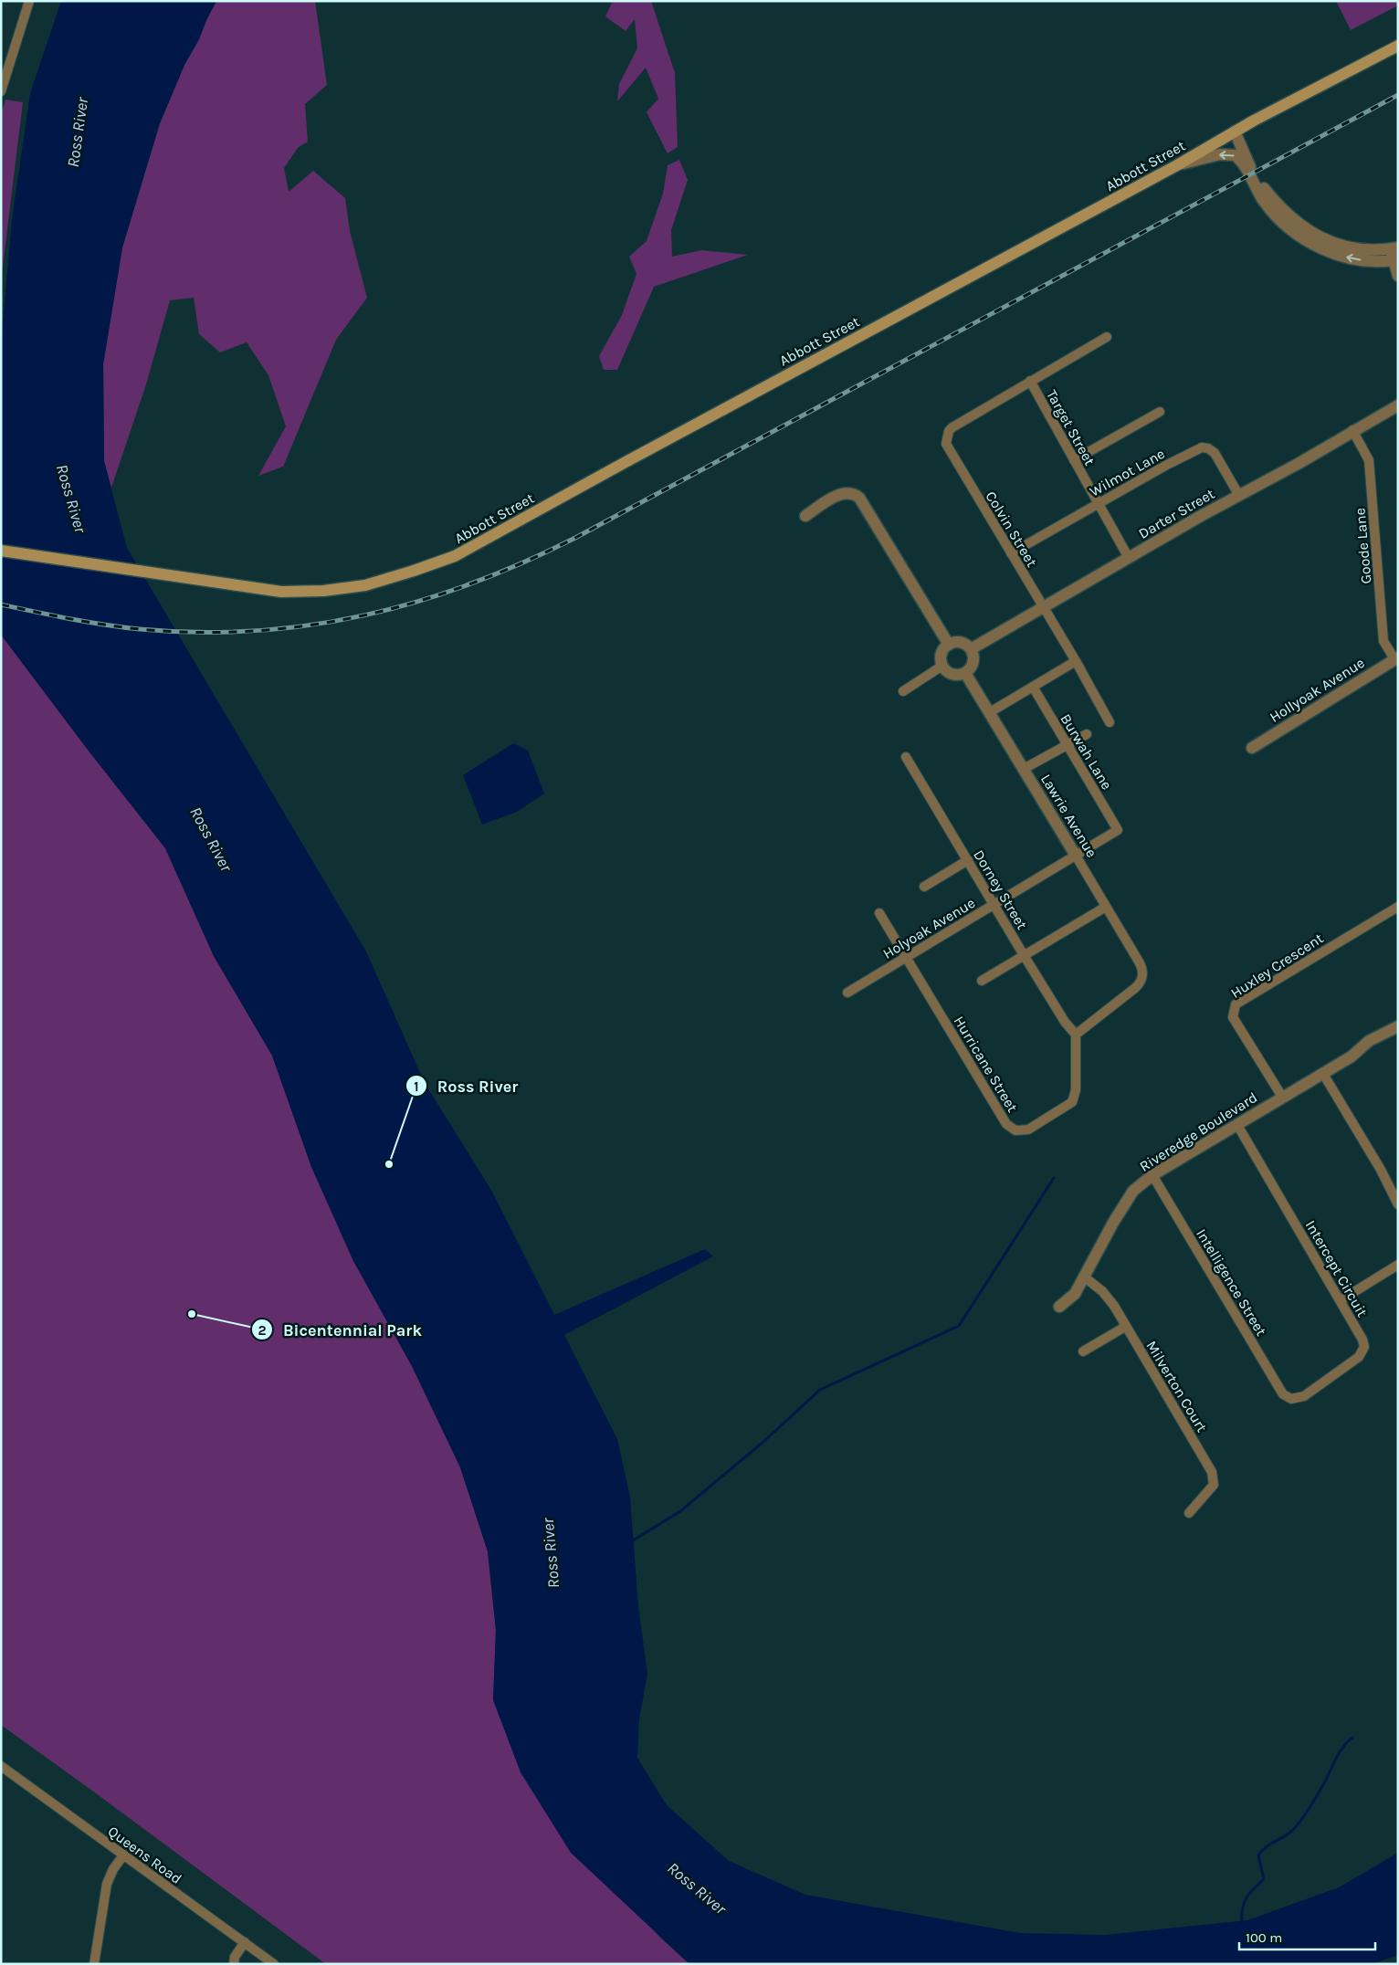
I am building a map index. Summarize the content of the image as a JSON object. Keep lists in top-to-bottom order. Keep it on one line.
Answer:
{"streets":{"main road":["Abbott Street"],"street":["Target Street","Wilmot Lane","Darter Street","Colvin Street","Goode Lane","Hollyoak Avenue","Burwah Lane","Lawrie Avenue","Dorney Street","Holyoak Avenue","Huxley Crescent","Hurricane Street","Riveredge Boulevard","Intercept Circuit","Intelligence Street","Milverton Court","Queens Road"]},"crossings":[["Target Street","Wilmot Lane"],["Target Street","Darter Street"],["Target Street","Colvin Street"],["Wilmot Lane","Darter Street"],["Wilmot Lane","Colvin Street"],["Darter Street","Colvin Street"],["Darter Street","Goode Lane"],["Darter Street","Lawrie Avenue"],["Goode Lane","Hollyoak Avenue"],["Burwah Lane","Holyoak Avenue"],["Lawrie Avenue","Dorney Street"],["Lawrie Avenue","Holyoak Avenue"],["Lawrie Avenue","Hurricane Street"],["Dorney Street","Holyoak Avenue"],["Dorney Street","Hurricane Street"],["Holyoak Avenue","Hurricane Street"],["Huxley Crescent","Riveredge Boulevard"],["Riveredge Boulevard","Intercept Circuit"],["Riveredge Boulevard","Intelligence Street"],["Riveredge Boulevard","Milverton Court"],["Intercept Circuit","Intelligence Street"]],"water":["Ross River"],"places":["Ross River","Bicentennial Park"],"scale_bar":"100 m"}
